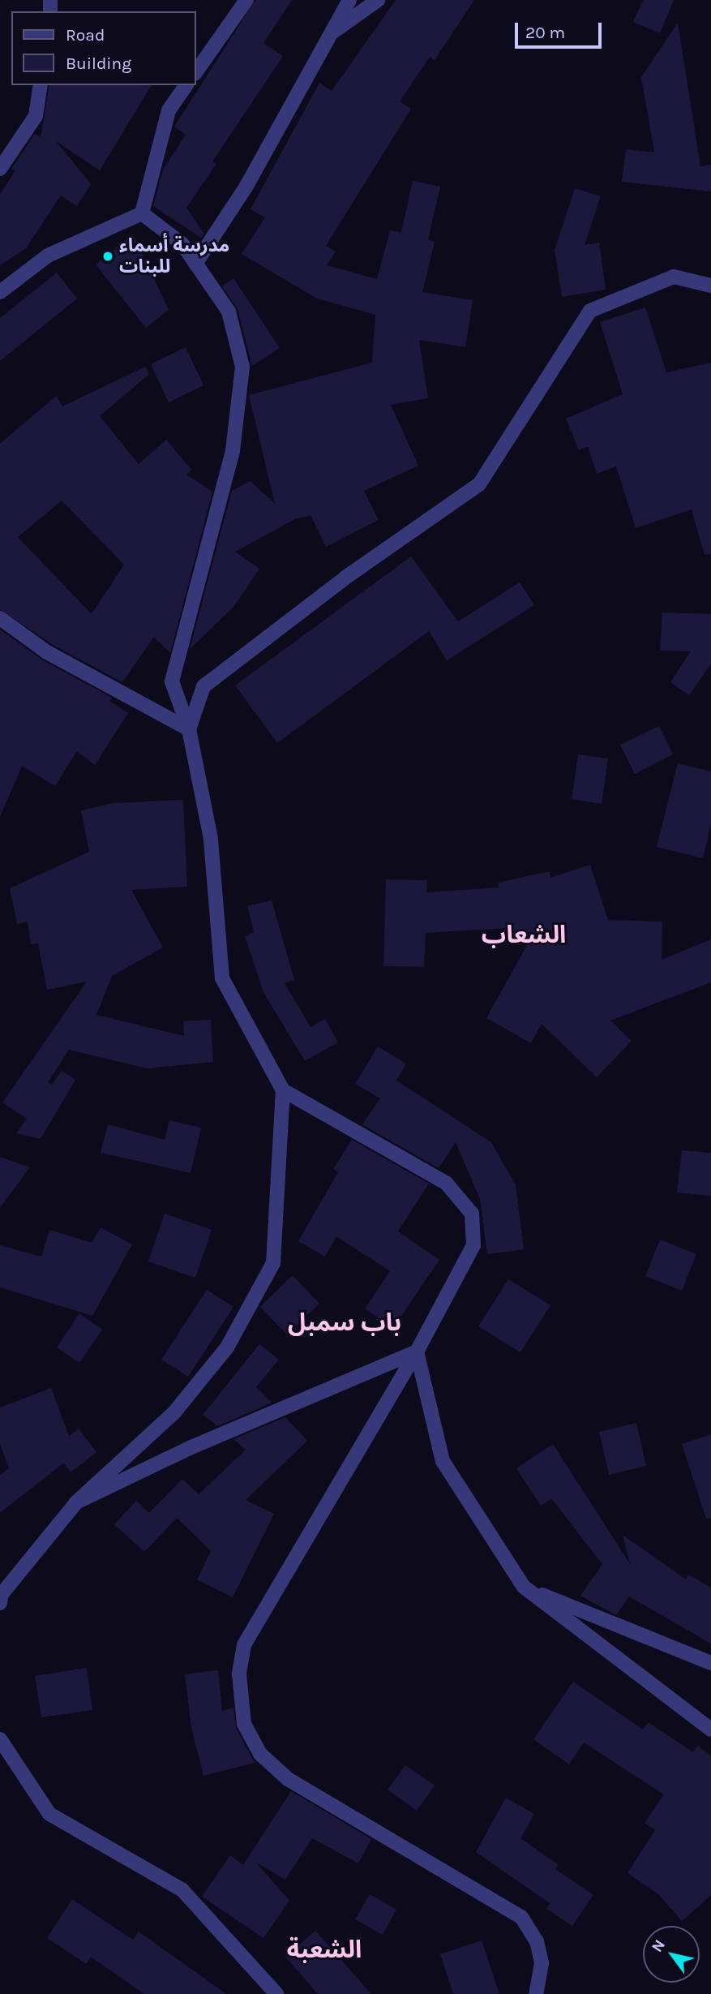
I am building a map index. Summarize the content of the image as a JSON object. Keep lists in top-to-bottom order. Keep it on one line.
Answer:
{"districts":["الشعاب","باب سمبل","الشعبة"],"places":["مدرسة أسماء للبنات"],"legend":["Road","Building"],"scale_bar":"20 m","north":"top left"}
